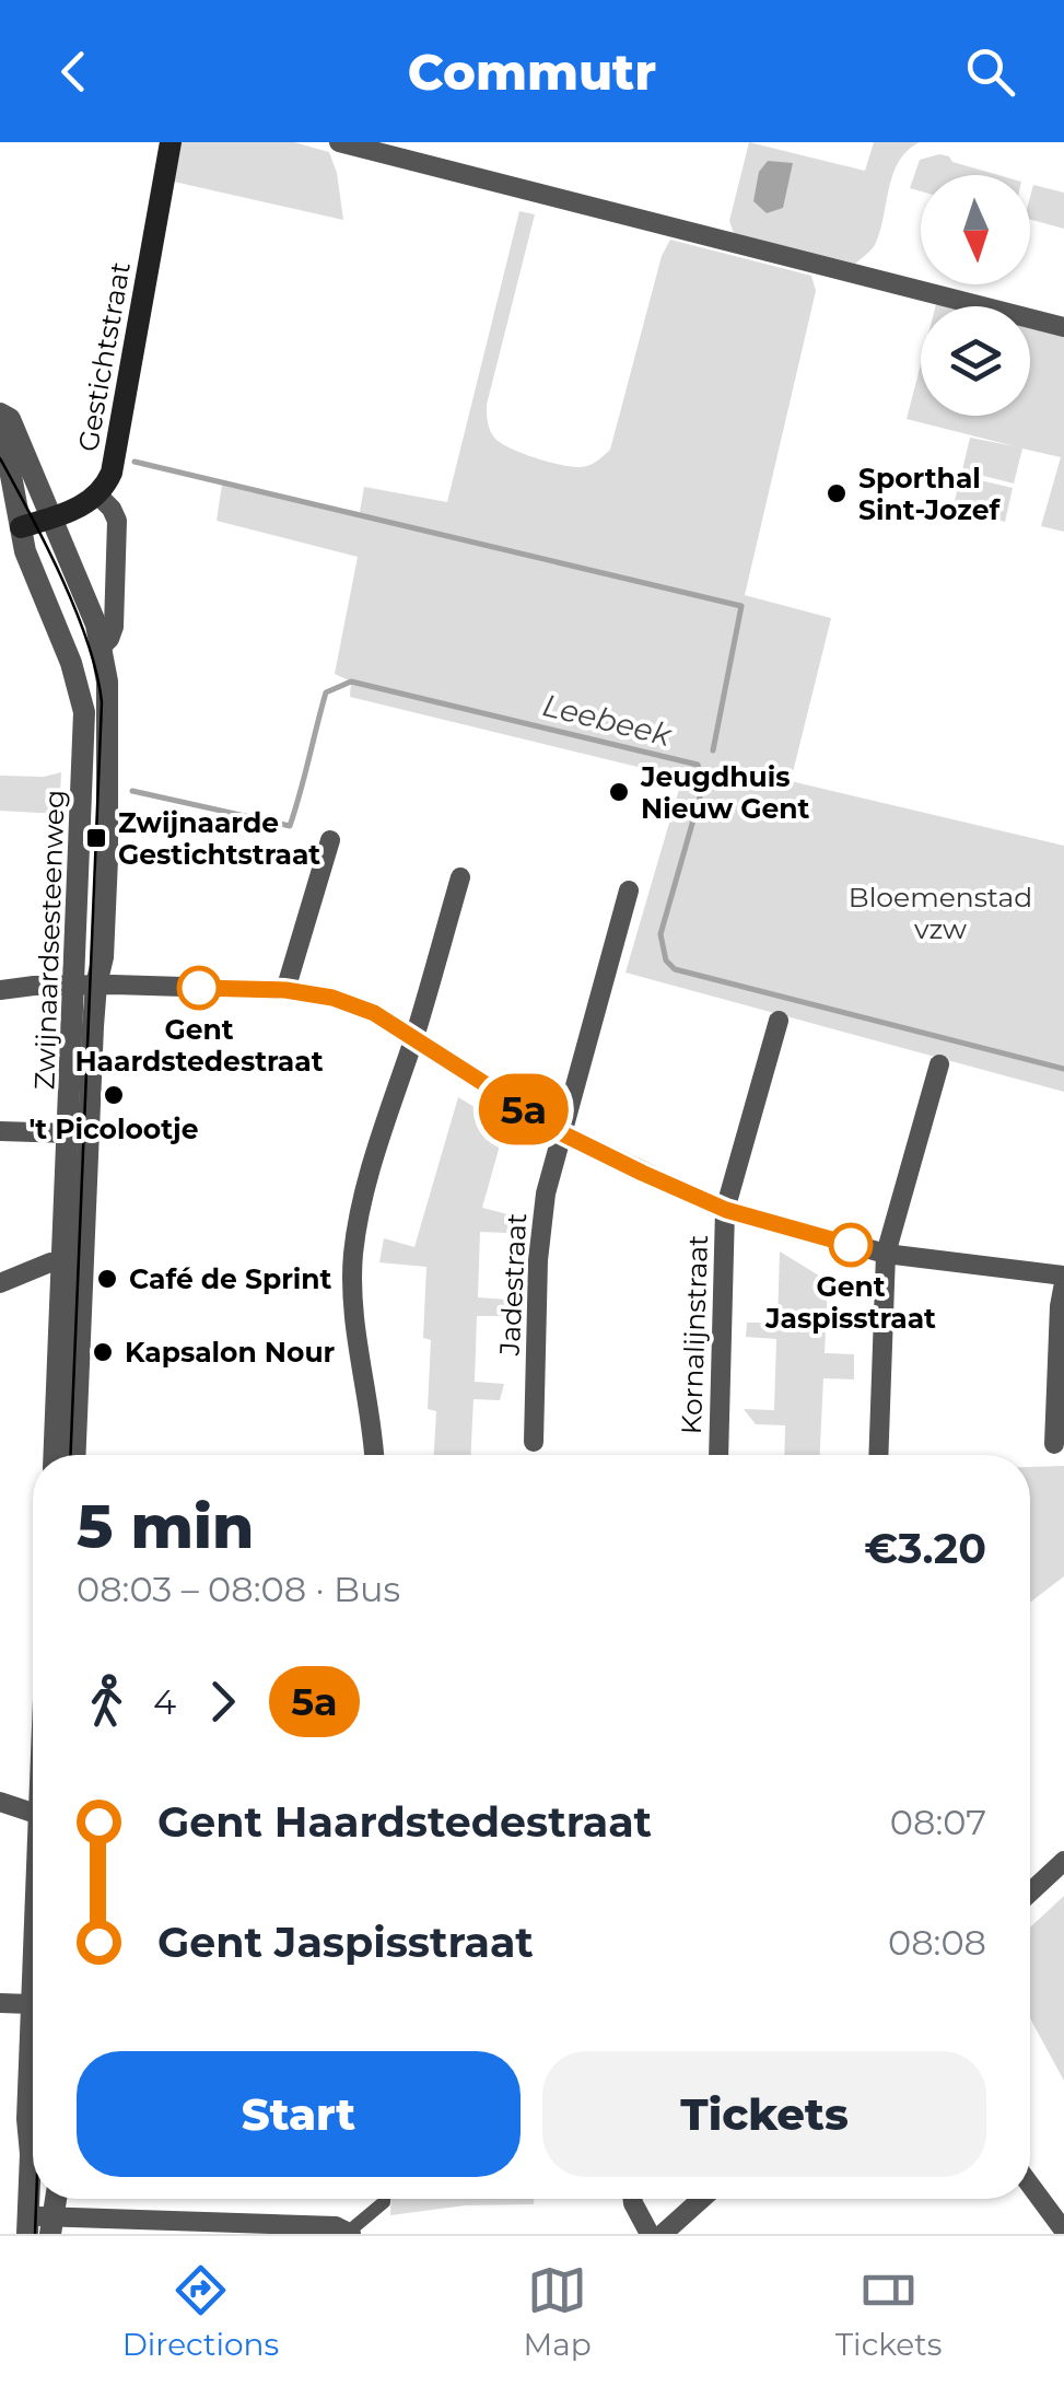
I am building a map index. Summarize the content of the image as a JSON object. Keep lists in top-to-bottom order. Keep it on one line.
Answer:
{"streets":{"main road":["Gestichtstraat"],"street":["Zwijnaardsesteenweg","Jadestraat","Kornalijnstraat"]},"crossings":[["Gestichtstraat","Zwijnaardsesteenweg"]],"water":["Leebeek"],"parks":["Bloemenstad vzw"],"places":{"other":["Sporthal Sint-Jozef","Jeugdhuis Nieuw Gent","Gent Haardstedestraat","'t Picolootje","Gent Jaspisstraat","Café de Sprint","Kapsalon Nour"],"transit":["Zwijnaarde Gestichtstraat"]},"lines":["bus line 5a"],"north":"bottom","page":{"header":"Commutr","on_map":"5a","heading":["5 min","08:03 – 08:08 · Bus","€3.20"],"legs":["4","5a"],"list":[{"name":"Gent Haardstedestraat","value":"08:07"},{"name":"Gent Jaspisstraat","value":"08:08"}],"buttons":["Start","Tickets"],"tabs":["Directions","Map","Tickets"]}}
